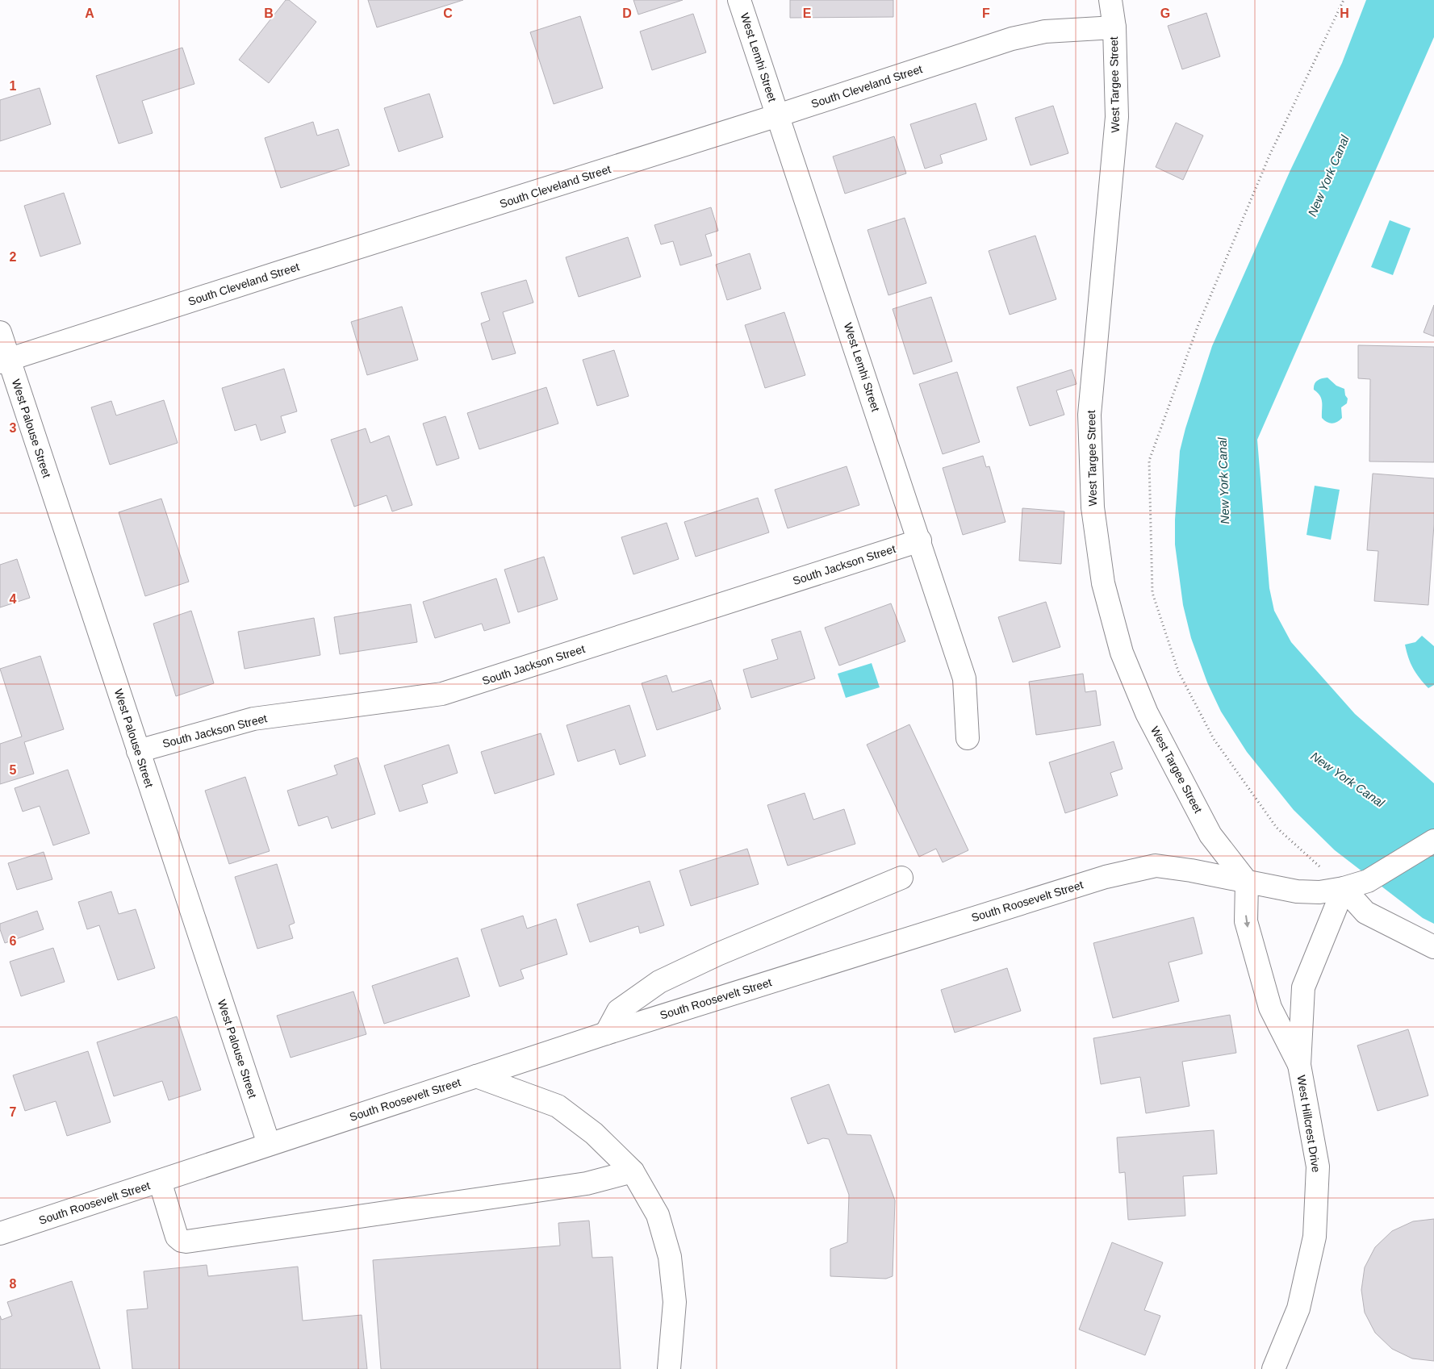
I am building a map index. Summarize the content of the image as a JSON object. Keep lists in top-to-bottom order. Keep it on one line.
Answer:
{"streets":{"street":["West Lemhi Street","West Targee Street","South Cleveland Street","West Palouse Street","South Jackson Street","South Roosevelt Street","West Hillcrest Drive"]},"crossings":[["West Lemhi Street","South Cleveland Street"],["West Lemhi Street","South Jackson Street"],["West Targee Street","South Cleveland Street"],["West Targee Street","South Roosevelt Street"],["West Targee Street","West Hillcrest Drive"],["South Cleveland Street","West Palouse Street"],["West Palouse Street","South Jackson Street"],["West Palouse Street","South Roosevelt Street"],["South Roosevelt Street","West Hillcrest Drive"]],"water":["New York Canal"],"grid":{"columns":["A","B","C","D","E","F","G","H"],"rows":["1","2","3","4","5","6","7","8"]}}
